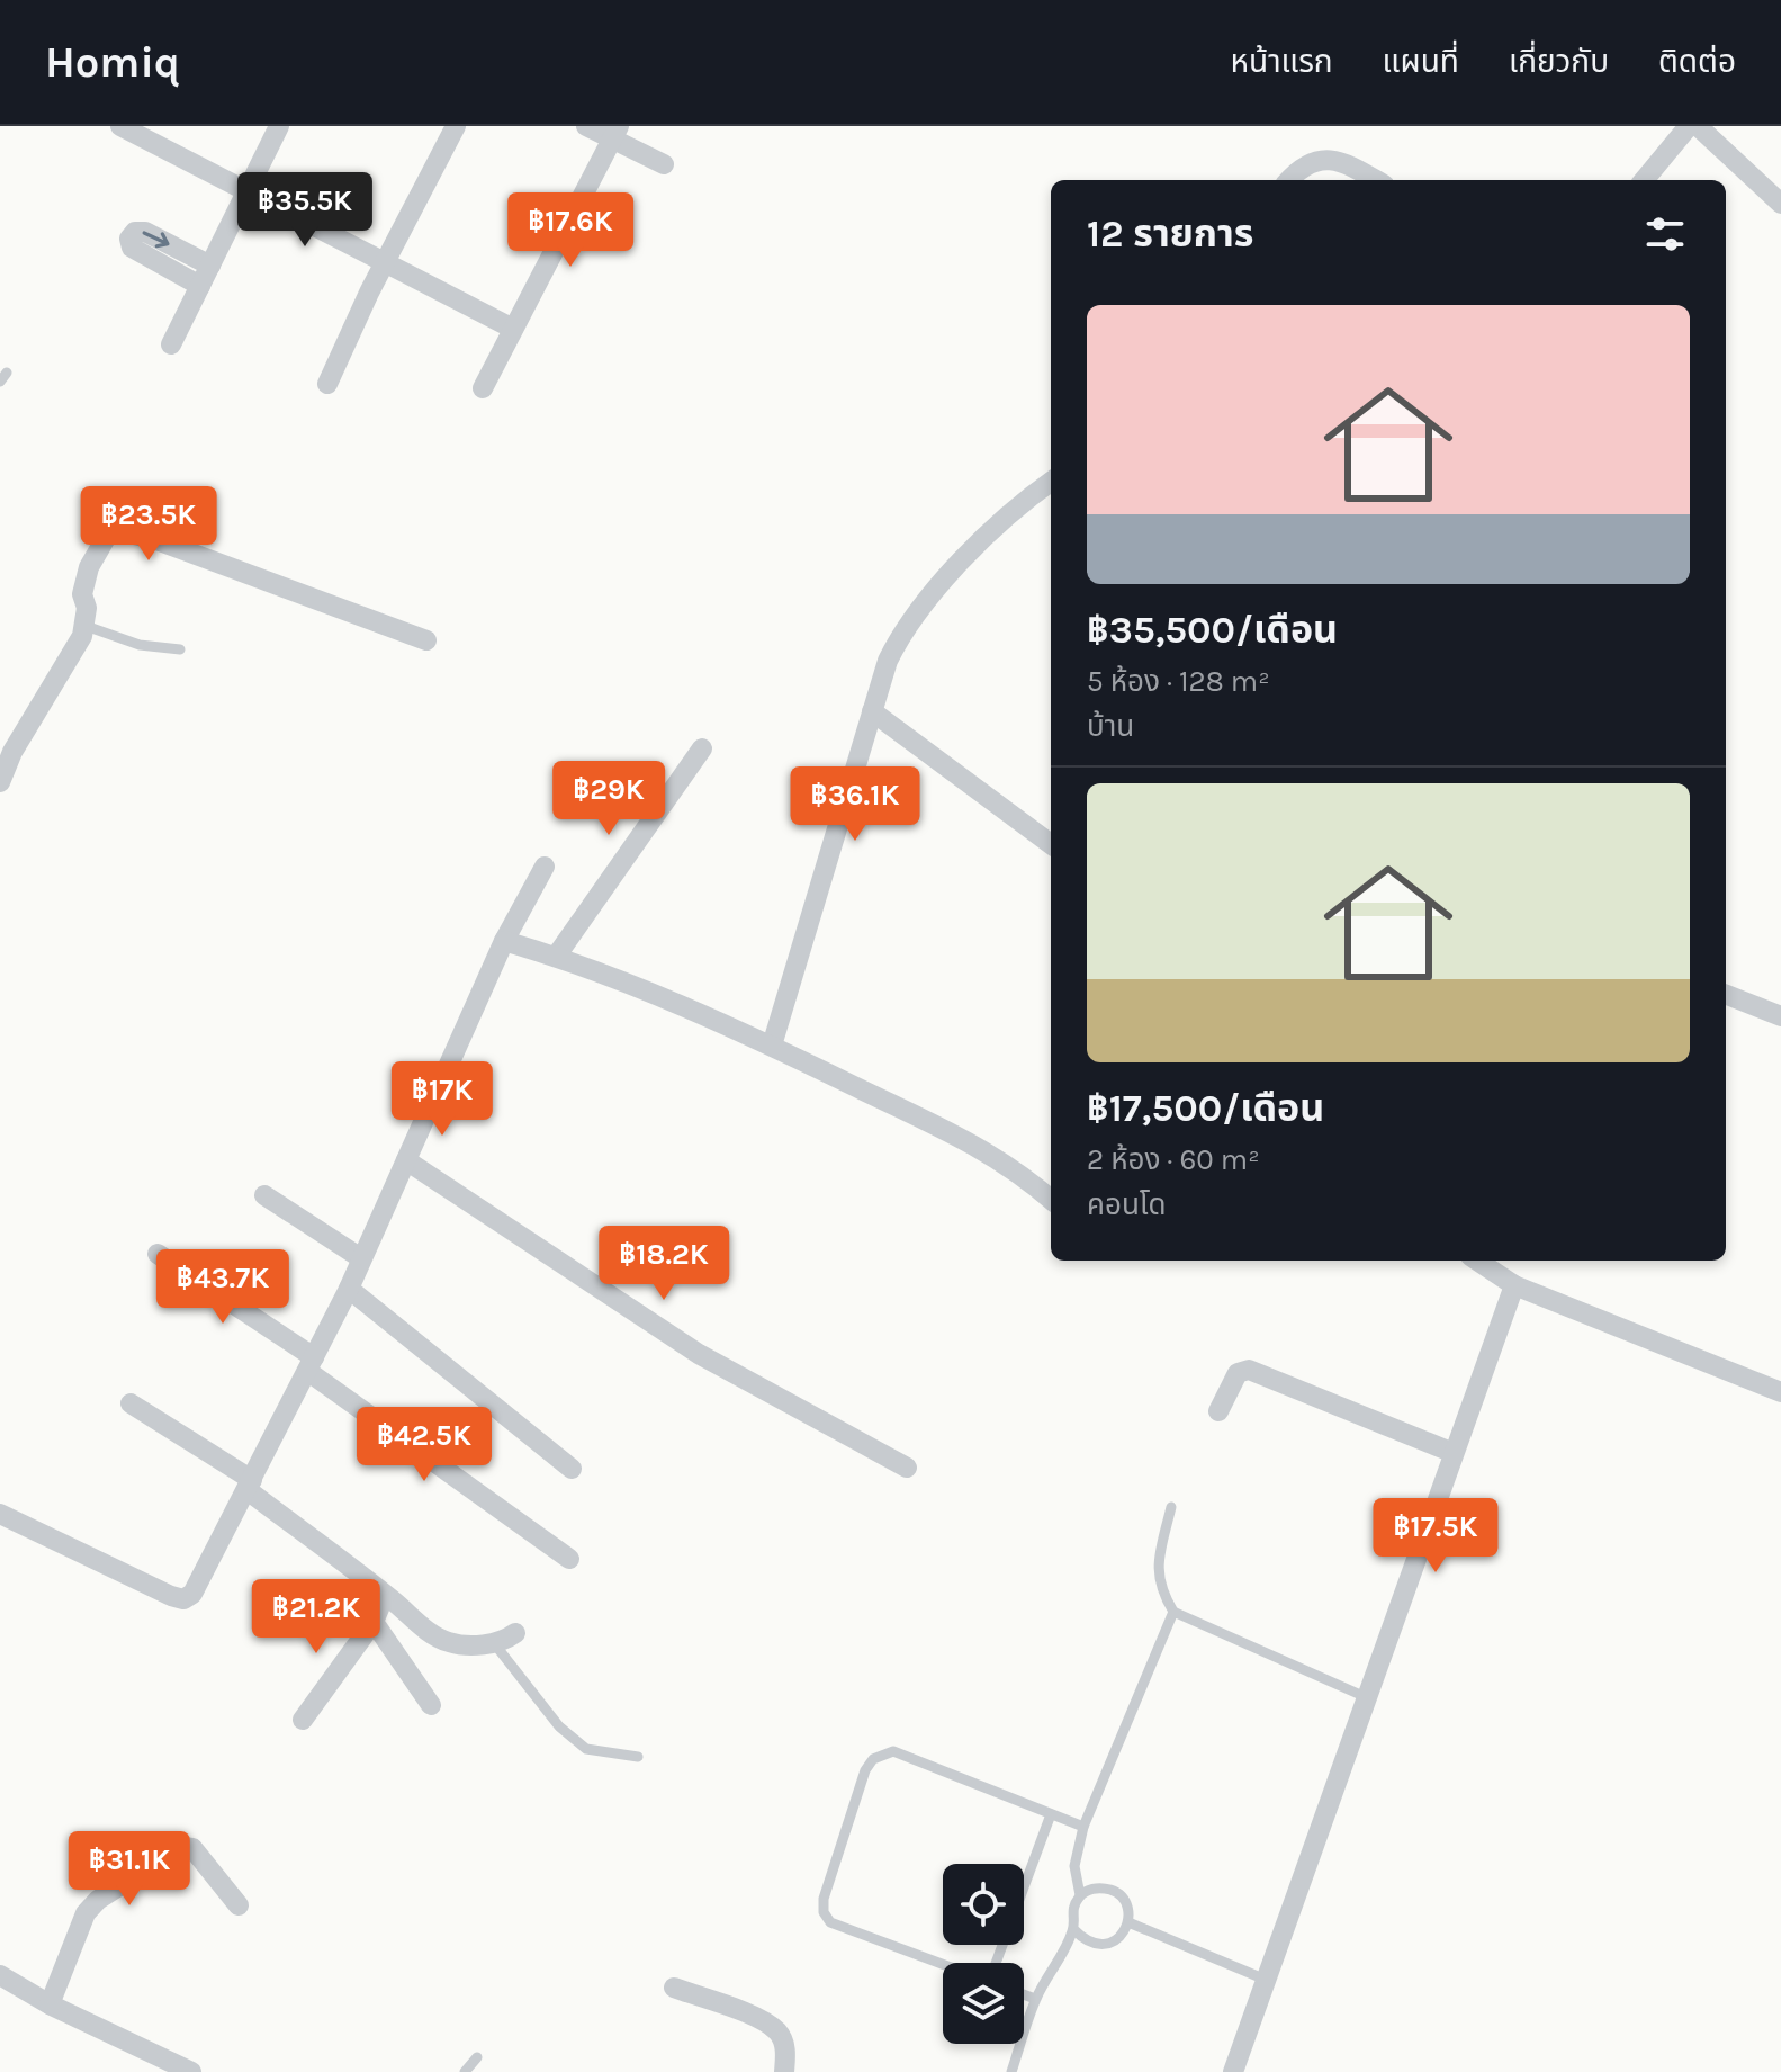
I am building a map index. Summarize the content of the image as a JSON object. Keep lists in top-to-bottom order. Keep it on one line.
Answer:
{"page":{"header":"Homiq","nav":["หน้าแรก","แผนที่","เกี่ยวกับ","ติดต่อ"],"price":["฿35.5K","฿17.6K","฿23.5K","฿29K","฿36.1K","฿17K","฿18.2K","฿43.7K","฿42.5K","฿17.5K","฿21.2K","฿31.1K"],"heading":"12 รายการ","list":[{"name":"฿35,500/เดือน","note":"5 ห้อง · 128 m² · บ้าน"},{"name":"฿17,500/เดือน","note":"2 ห้อง · 60 m² · คอนโด"}]}}
